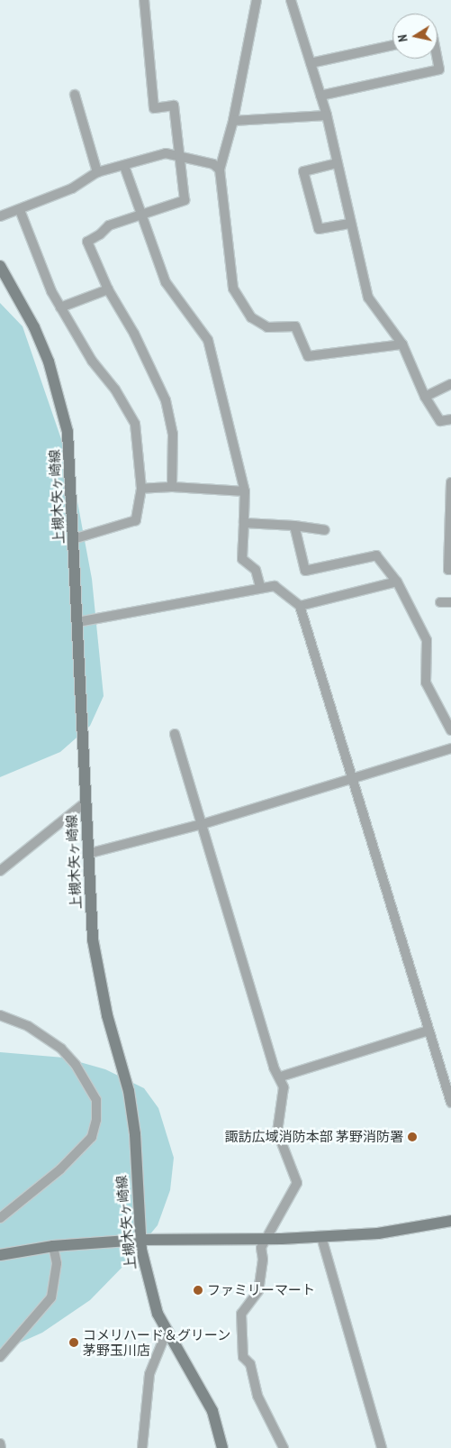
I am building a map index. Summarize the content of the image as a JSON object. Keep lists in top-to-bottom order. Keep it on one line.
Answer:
{"streets":{"main road":["上槻木矢ヶ崎線"]},"places":["諏訪広域消防本部 茅野消防署","ファミリーマート","コメリハード＆グリーン 茅野玉川店"],"north":"left"}
